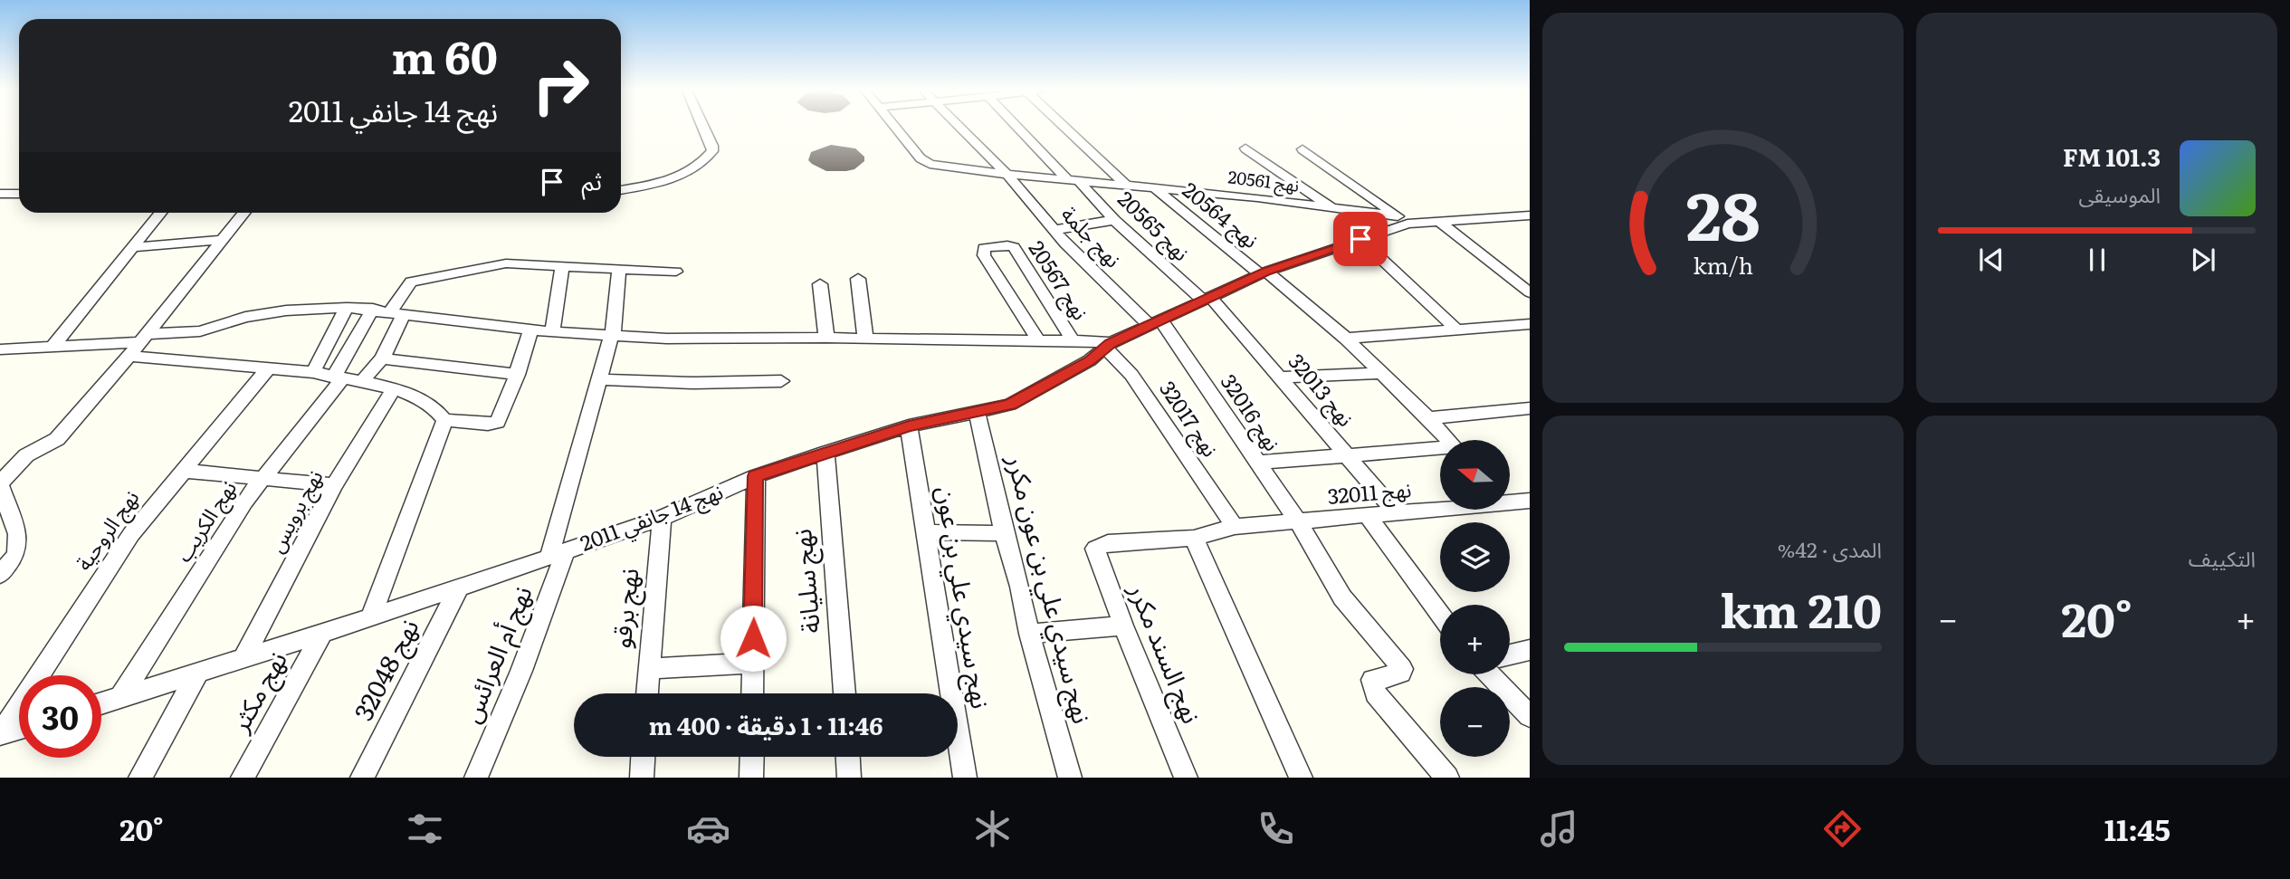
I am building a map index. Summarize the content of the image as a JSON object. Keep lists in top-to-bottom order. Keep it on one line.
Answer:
{"streets":{"street":["نهج 20561","نهج 20564","نهج 20565","نهج جلمة","نهج 20567","نهج 32013","نهج 32016","نهج 32017","نهج 32011","نهج برويس","نهج 14 جانفي 2011","نهج الكريب","نهج الروحية","نهج سليانة","نهج سيدي علي بن عون مكرر","نهج سيدي علي بن عون","نهج برقو","نهج السند مكرر","نهج أم العرائس","نهج 32048","نهج مكثر"]},"crossings":[["نهج 20561","نهج 20564"],["نهج 20561","نهج 20565"],["نهج 20561","نهج جلمة"],["نهج 20561","نهج 14 جانفي 2011"],["نهج 20564","نهج 14 جانفي 2011"],["نهج 20565","نهج 32013"],["نهج 20565","نهج 14 جانفي 2011"],["نهج جلمة","نهج 32016"],["نهج جلمة","نهج 14 جانفي 2011"],["نهج 32013","نهج 32011"],["نهج 32013","نهج 14 جانفي 2011"],["نهج 32016","نهج 32011"],["نهج 32016","نهج 14 جانفي 2011"],["نهج 32017","نهج 32011"],["نهج 32017","نهج 14 جانفي 2011"],["نهج 32011","نهج السند مكرر"],["نهج برويس","نهج 14 جانفي 2011"],["نهج 14 جانفي 2011","نهج الكريب"],["نهج 14 جانفي 2011","نهج سليانة"],["نهج 14 جانفي 2011","نهج سيدي علي بن عون مكرر"],["نهج 14 جانفي 2011","نهج سيدي علي بن عون"],["نهج 14 جانفي 2011","نهج برقو"],["نهج 14 جانفي 2011","نهج أم العرائس"],["نهج 14 جانفي 2011","نهج 32048"],["نهج 14 جانفي 2011","نهج مكثر"]],"north":"left","page":{"turn":["60 m","نهج 14 جانفي 2011"],"song":["101.3 FM","الموسيقى"],"then":"ثم","tile":["التكييف",["المدى · 42%","210 km"]],"map_buttons":["+","−"],"heat":["−","20°","+"],"limit":"30","trip":"11:46 · 1 دقيقة · 400 m","tabs":["11:45","20°"],"gauge":["28","km/h"]}}
